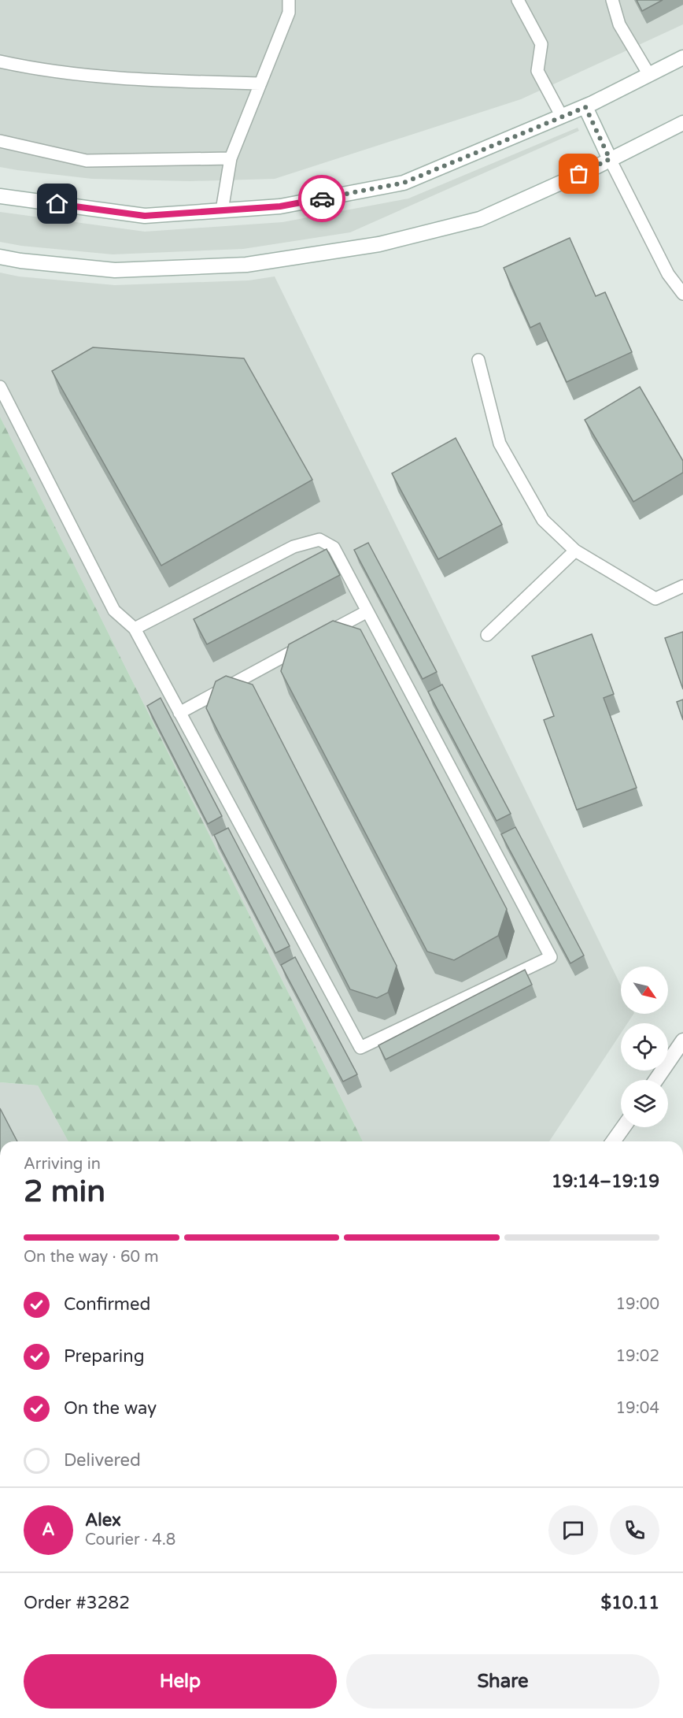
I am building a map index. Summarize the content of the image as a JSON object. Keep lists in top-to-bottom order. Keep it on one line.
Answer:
{"north":"bottom right","page":{"heading":["2 min","Arriving in","19:14–19:19"],"panel":["Alex","Courier · 4.8","Order #3282","$10.11"],"bar":"On the way · 60 m","list":[["Confirmed","19:00"],["Preparing","19:02"],["On the way","19:04"],"Delivered"],"round":"A","buttons":["Help","Share"]}}
